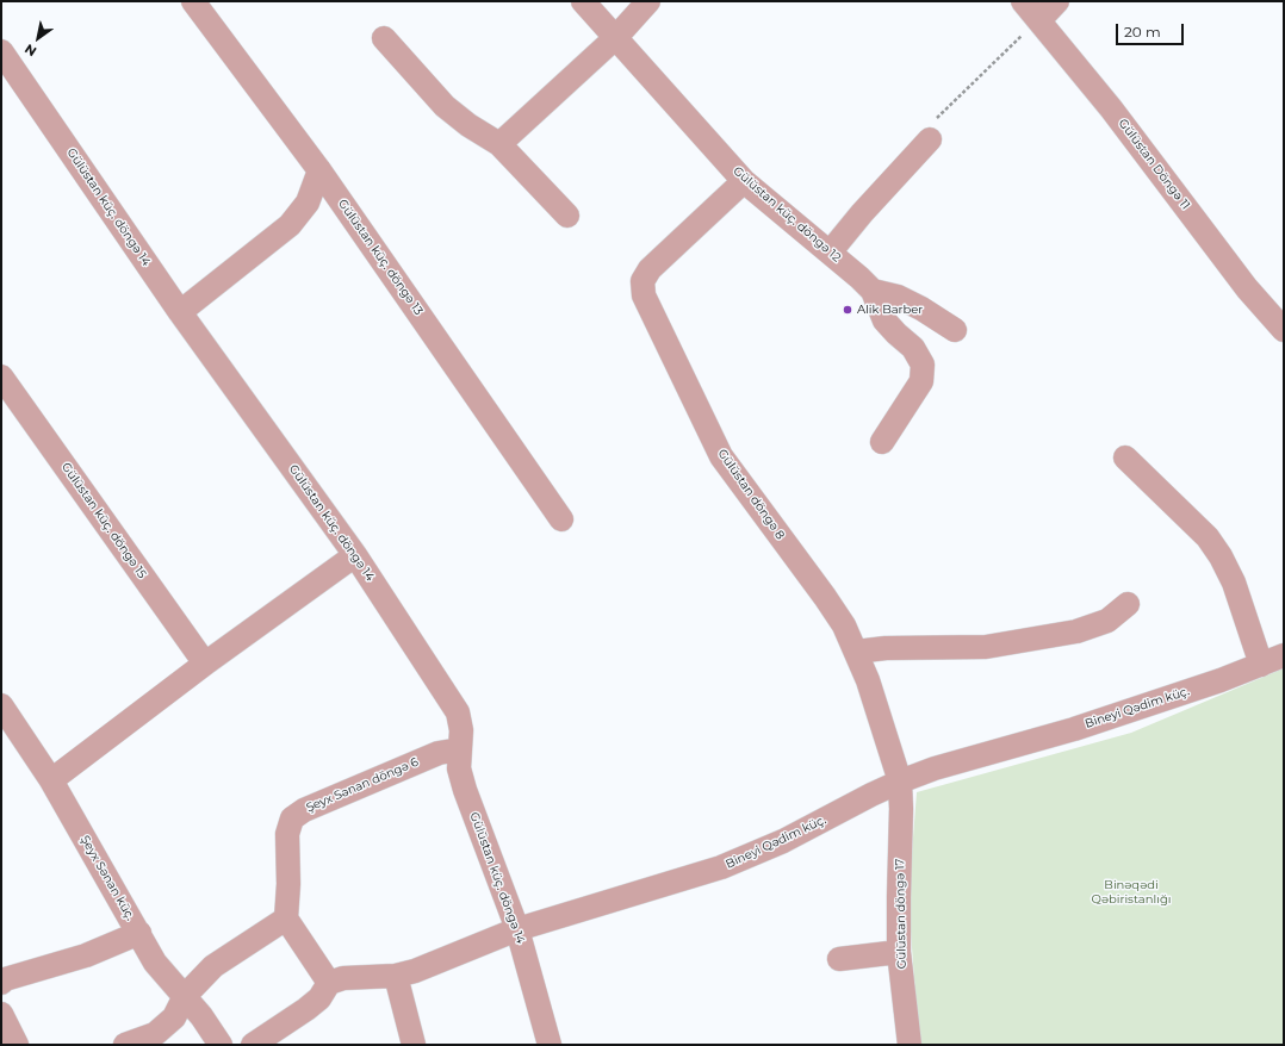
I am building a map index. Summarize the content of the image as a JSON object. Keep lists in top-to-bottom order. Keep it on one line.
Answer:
{"streets":{"street":["Gülüstan Döngə 11","Gülüstan küç. döngə 14","Gülüstan küç. döngə 12","Gülüstan küç. döngə 13","Gülüstan döngə 8","Gülüstan küç. döngə 15","Bineyi Qədim küç.","Şeyx Sənan döngə 6","Şeyx Sənan küç.","Gülüstan döngə 17"]},"crossings":[["Gülüstan küç. döngə 14","Bineyi Qədim küç."],["Gülüstan küç. döngə 14","Şeyx Sənan döngə 6"],["Gülüstan küç. döngə 12","Gülüstan döngə 8"],["Gülüstan döngə 8","Bineyi Qədim küç."],["Gülüstan döngə 8","Gülüstan döngə 17"],["Bineyi Qədim küç.","Gülüstan döngə 17"]],"parks":["Binəqədi Qəbiristanlığı"],"places":["Alik Barber"],"scale_bar":"20 m","north":"bottom left"}
